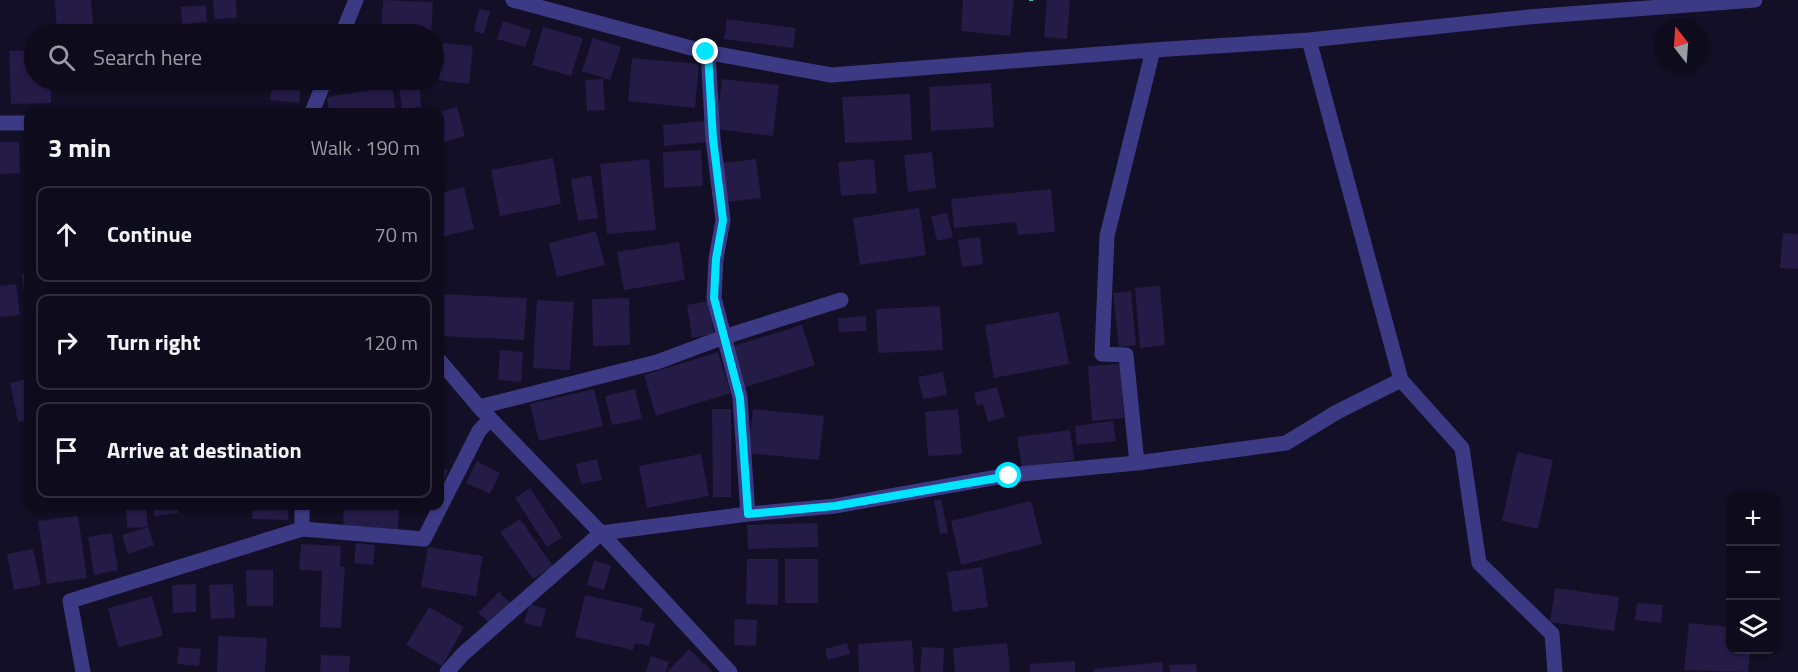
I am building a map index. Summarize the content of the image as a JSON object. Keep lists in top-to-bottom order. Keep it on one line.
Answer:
{"north":"top","page":{"search":"Search here","heading":["3 min","Walk · 190 m"],"list":[["Continue","70 m"],["Turn right","120 m"],"Arrive at destination"],"map_buttons":["+","−"]}}
